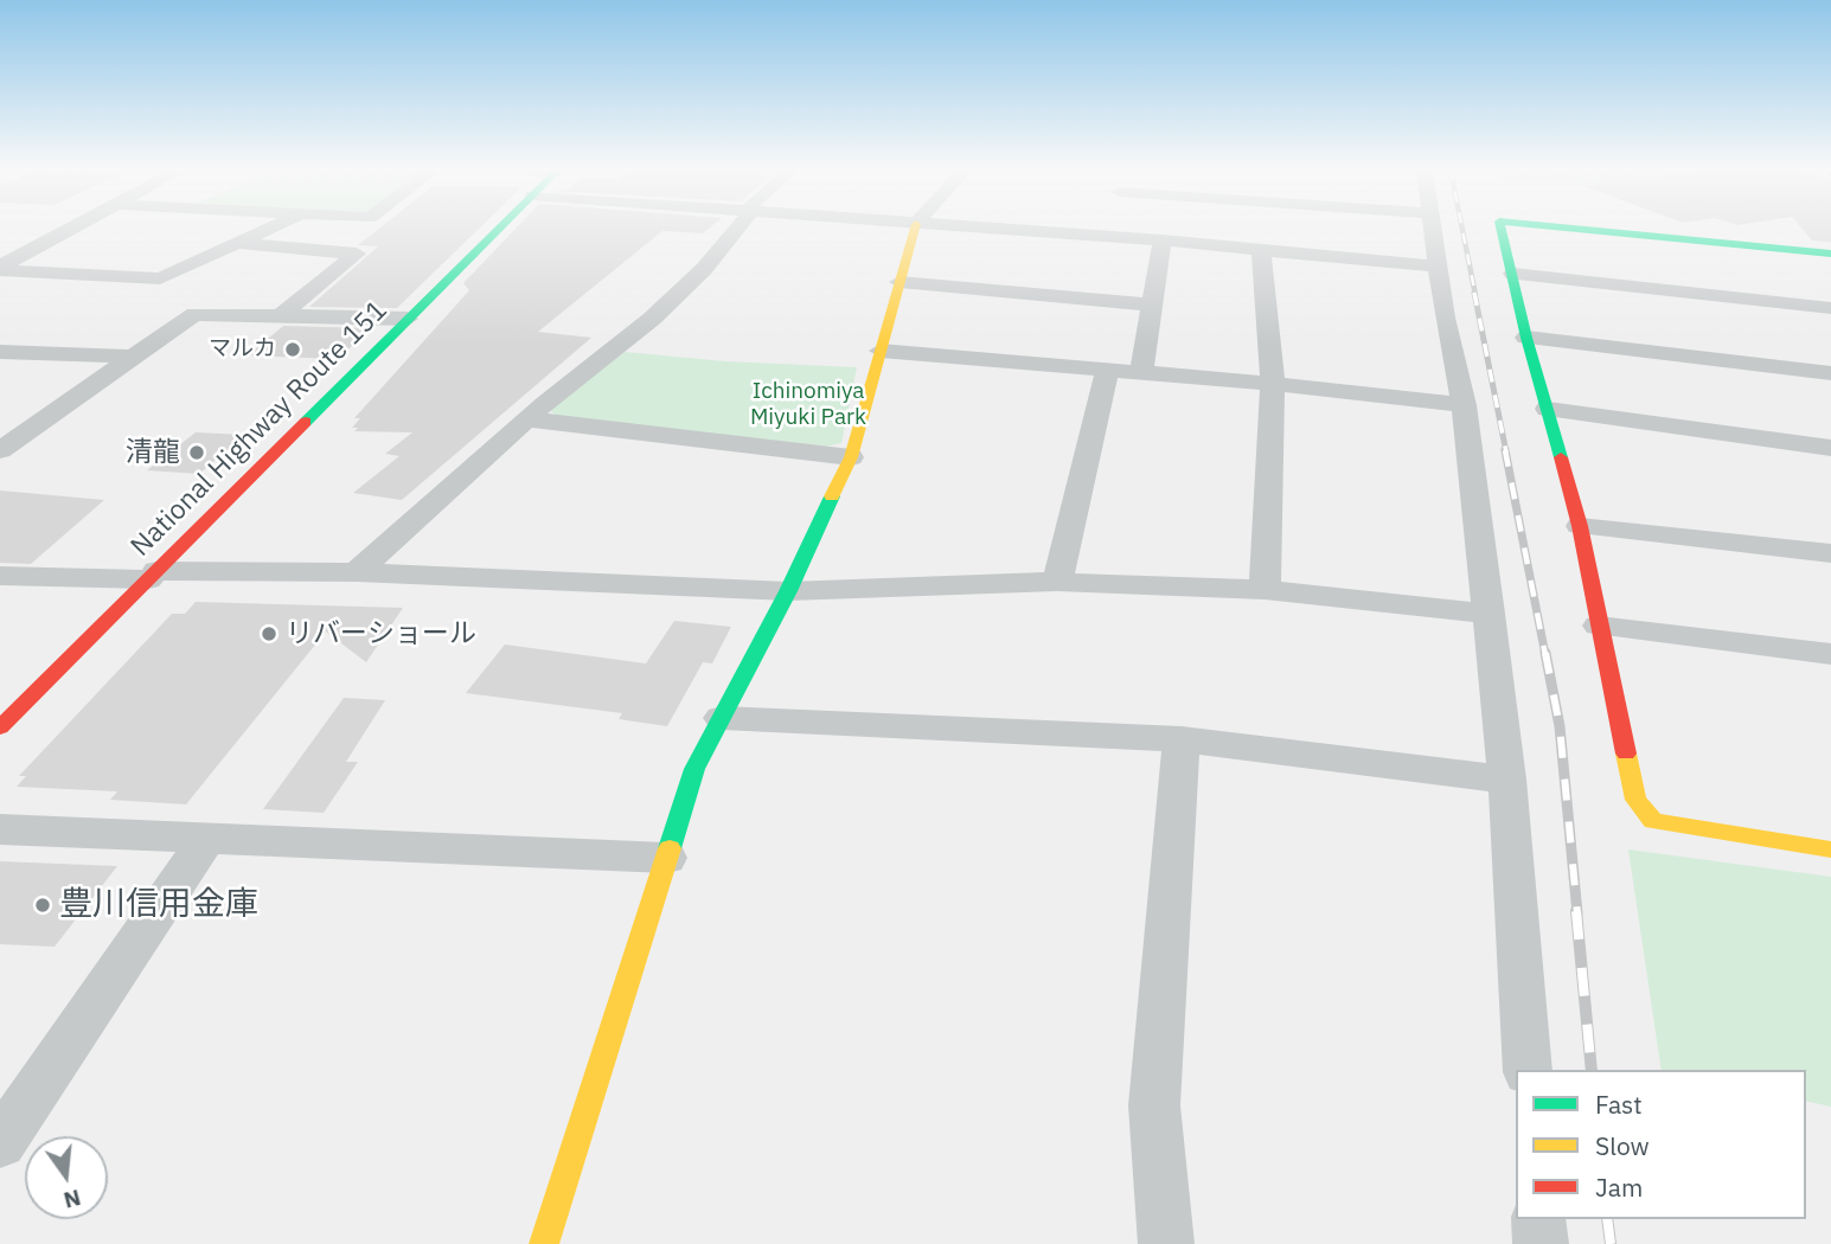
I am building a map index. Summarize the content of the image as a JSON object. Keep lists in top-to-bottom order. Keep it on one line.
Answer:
{"streets":{"main road":["National Highway Route 151"]},"parks":["Ichinomiya Miyuki Park"],"places":["マルカ","清龍","リバーショール","豊川信用金庫"],"legend":["Fast","Slow","Jam"],"north":"bottom"}
